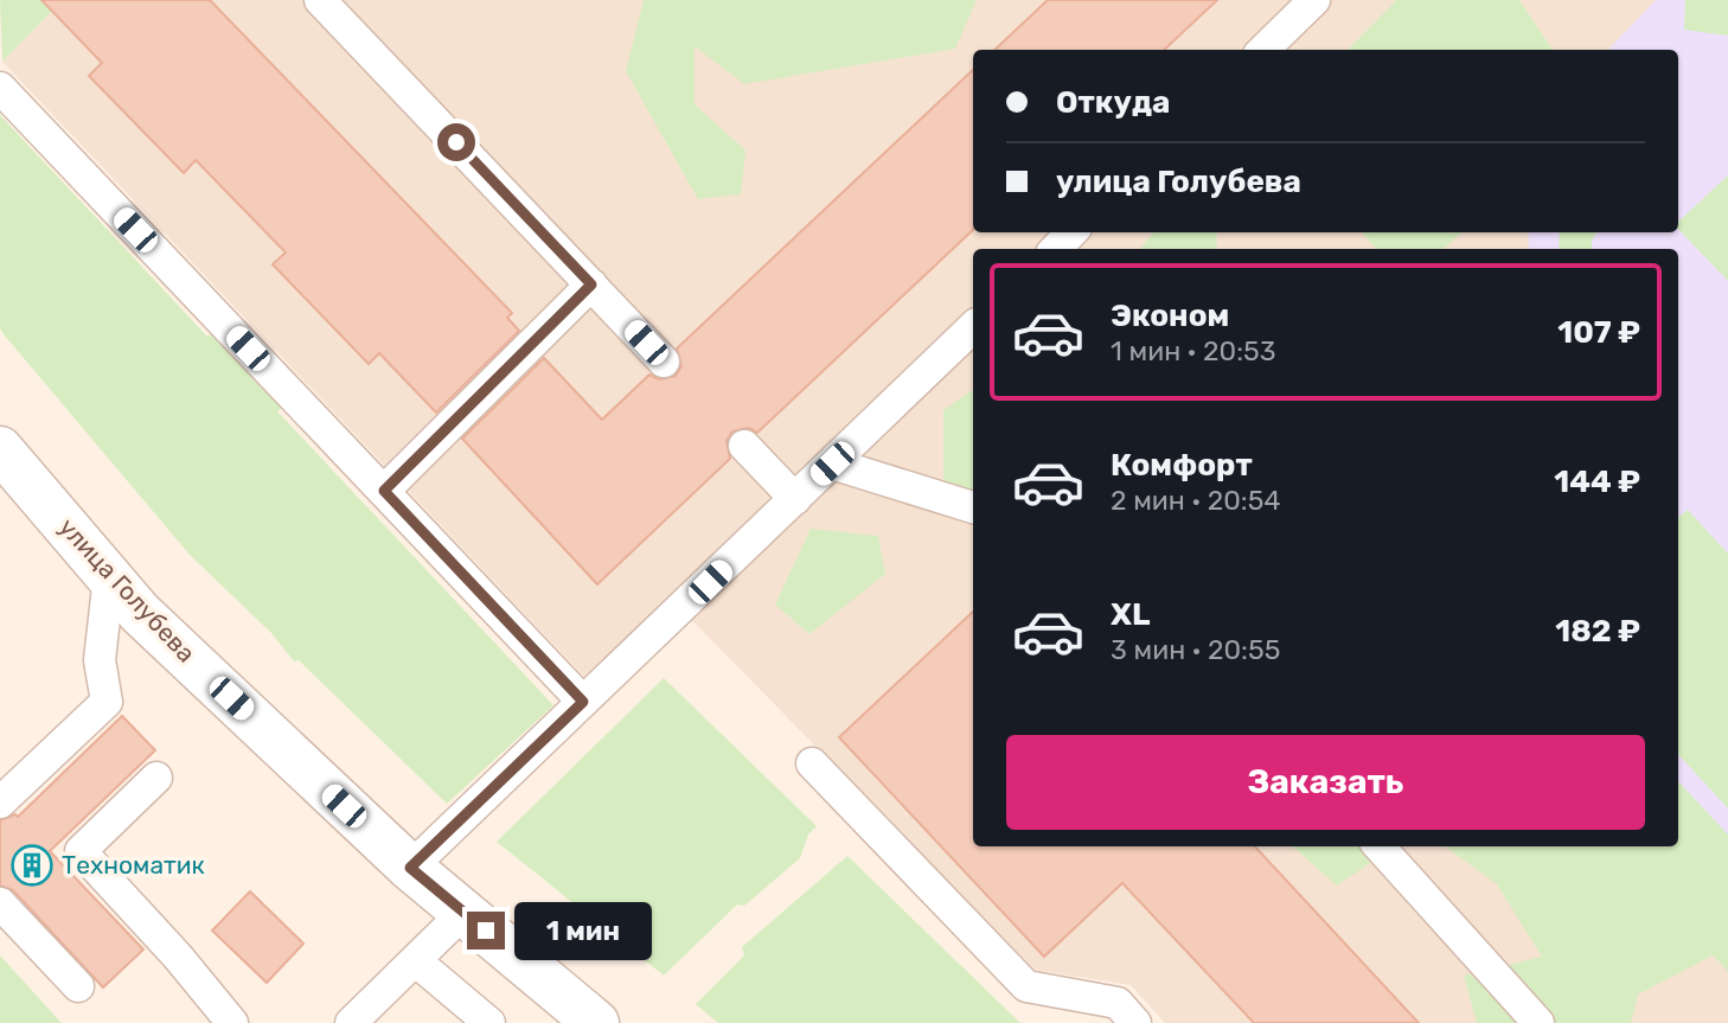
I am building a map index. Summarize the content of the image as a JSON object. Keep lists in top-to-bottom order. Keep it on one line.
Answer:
{"streets":{"street":["улица Голубева"]},"places":{"building":["Техноматик"]},"page":{"banner":["Откуда","улица Голубева"],"list":[{"name":"Эконом","note":"1 мин · 20:53","value":"107 ₽"},{"name":"Комфорт","note":"2 мин · 20:54","value":"144 ₽"},{"name":"XL","note":"3 мин · 20:55","value":"182 ₽"}],"buttons":"Заказать","bubble":"1 мин"}}
